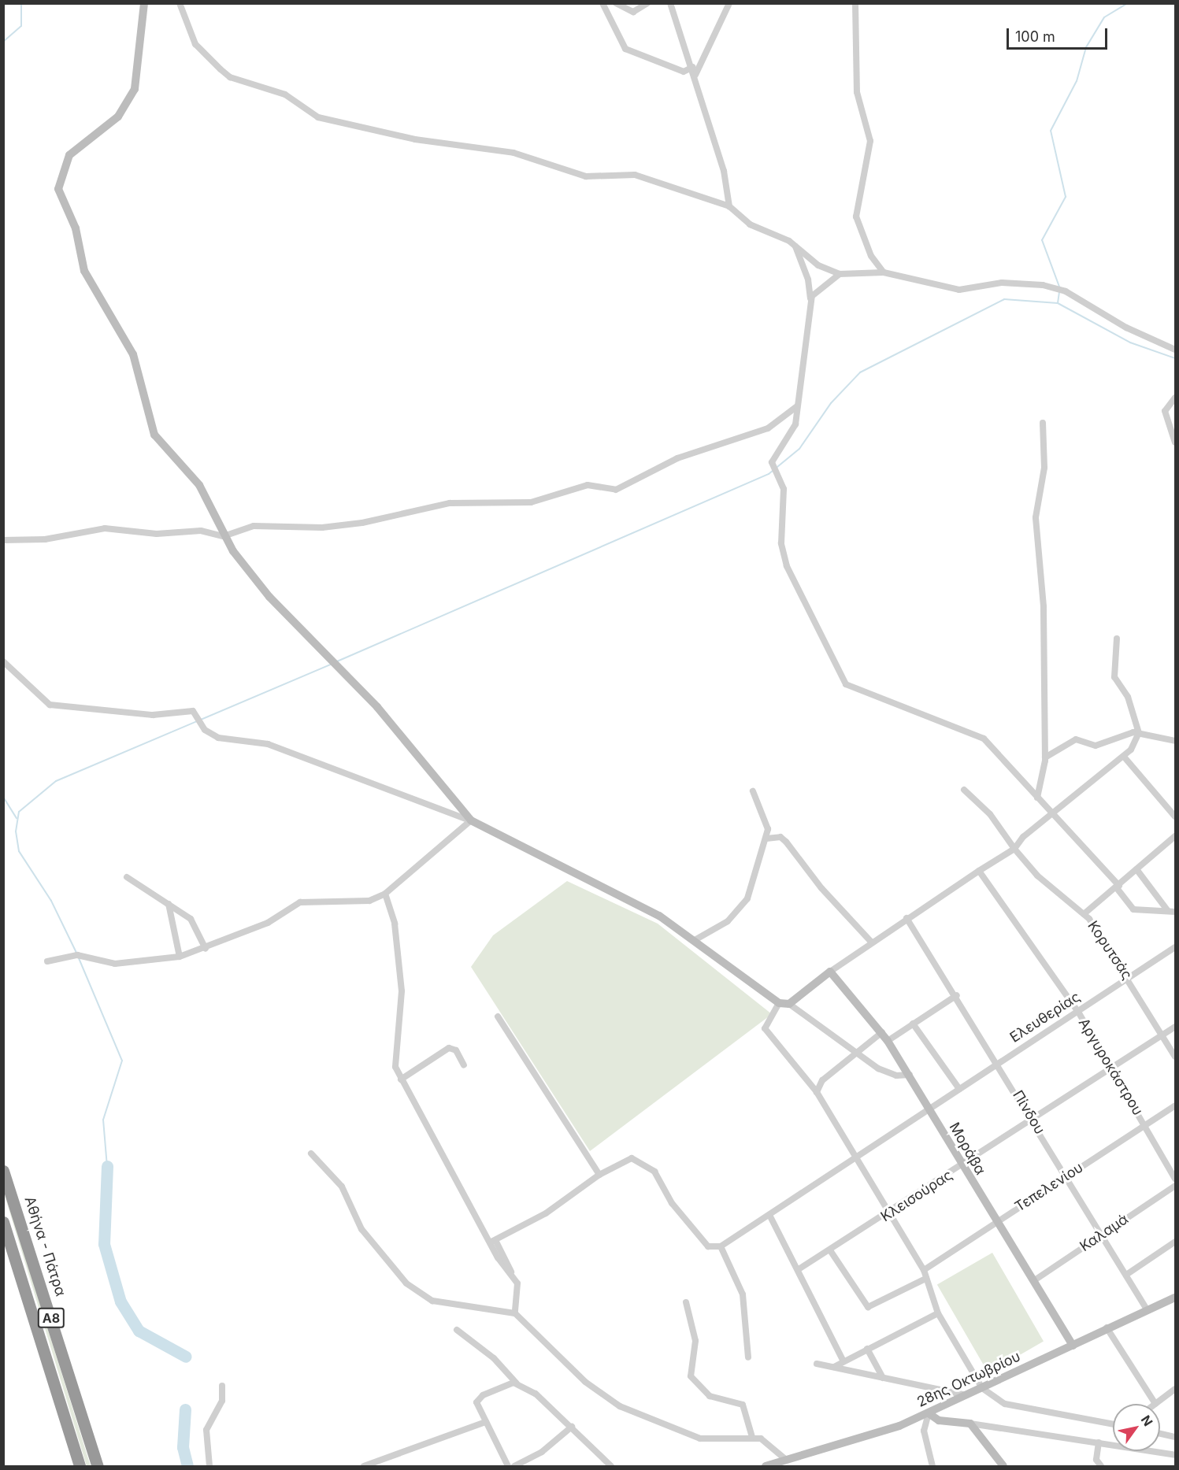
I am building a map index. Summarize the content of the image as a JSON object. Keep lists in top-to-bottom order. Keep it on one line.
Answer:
{"streets":{"highway":["Αθήνα - Πάτρα","Α8"],"street":["Κορυτσάς","Ελευθερίας","Αργυροκάστρου","Πίνδου","Μοράβα","Τεπελενίου","Κλεισούρας","Καλαμά","28ης Οκτωβρίου"]},"crossings":[["Κορυτσάς","Ελευθερίας"],["Κορυτσάς","Κλεισούρας"],["Ελευθερίας","Αργυροκάστρου"],["Ελευθερίας","Πίνδου"],["Ελευθερίας","Μοράβα"],["Αργυροκάστρου","Τεπελενίου"],["Αργυροκάστρου","Κλεισούρας"],["Πίνδου","Τεπελενίου"],["Πίνδου","Κλεισούρας"],["Πίνδου","Καλαμά"],["Πίνδου","28ης Οκτωβρίου"],["Μοράβα","Τεπελενίου"],["Μοράβα","Κλεισούρας"],["Μοράβα","Καλαμά"],["Μοράβα","28ης Οκτωβρίου"]],"scale_bar":"100 m","north":"top right"}
